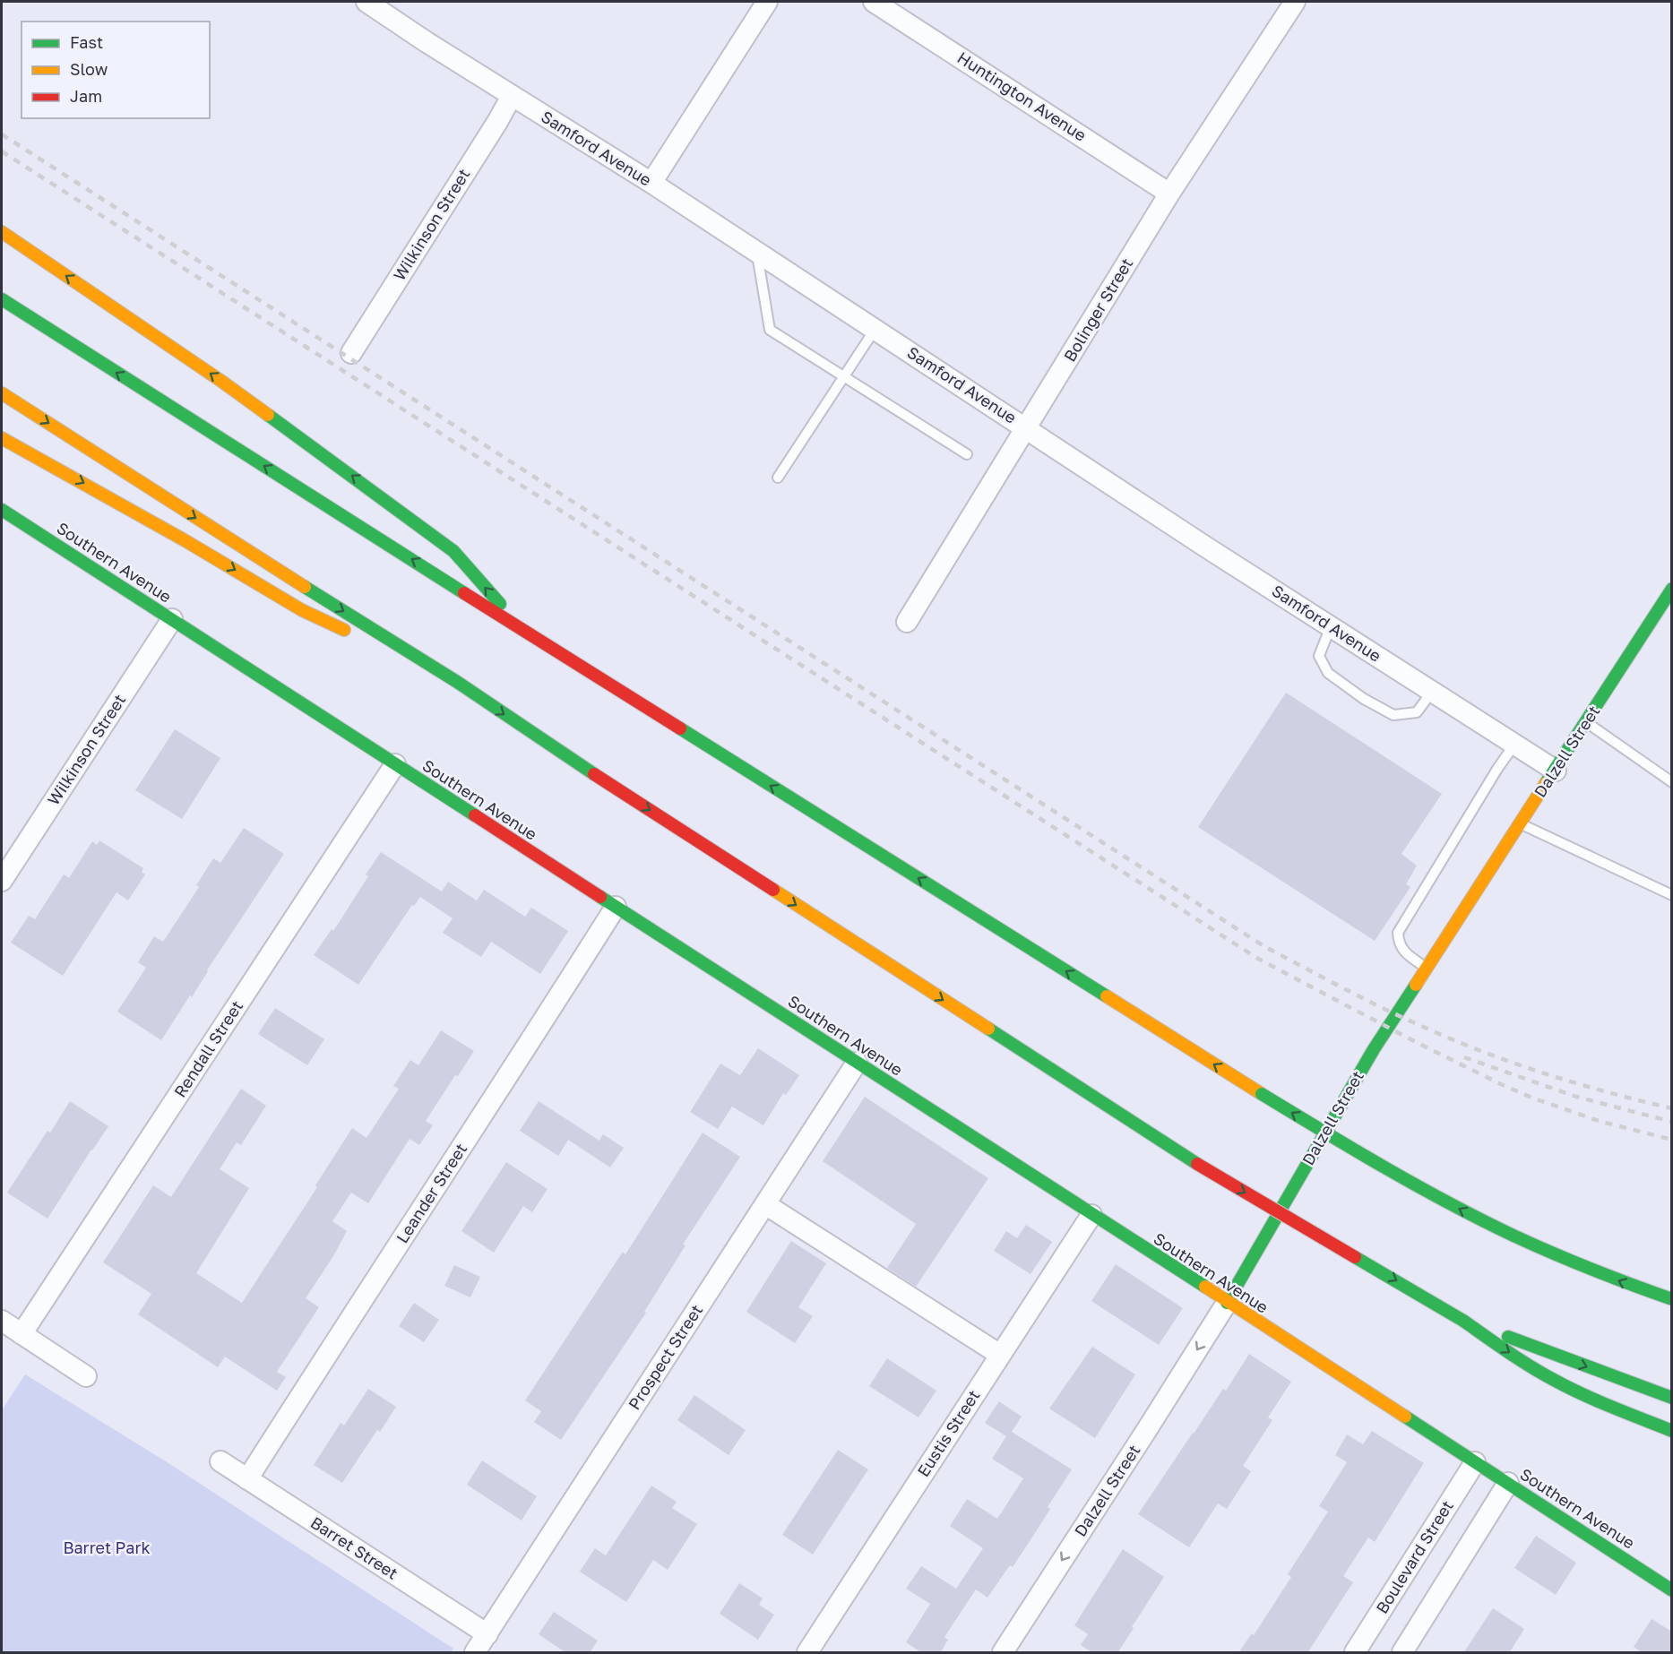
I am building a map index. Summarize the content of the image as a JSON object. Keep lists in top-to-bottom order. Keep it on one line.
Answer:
{"streets":{"main road":["Southern Avenue","Dalzell Street"],"street":["Huntington Avenue","Samford Avenue","Wilkinson Street","Bolinger Street","Rendall Street","Leander Street","Prospect Street","Eustis Street","Barret Street","Boulevard Street"]},"crossings":[["Huntington Avenue","Bolinger Street"],["Samford Avenue","Wilkinson Street"],["Samford Avenue","Bolinger Street"],["Samford Avenue","Dalzell Street"],["Wilkinson Street","Southern Avenue"],["Southern Avenue","Dalzell Street"],["Southern Avenue","Rendall Street"],["Southern Avenue","Leander Street"],["Southern Avenue","Prospect Street"],["Southern Avenue","Eustis Street"],["Southern Avenue","Boulevard Street"],["Leander Street","Barret Street"],["Prospect Street","Barret Street"]],"parks":["Barret Park"],"legend":["Fast","Slow","Jam"]}
